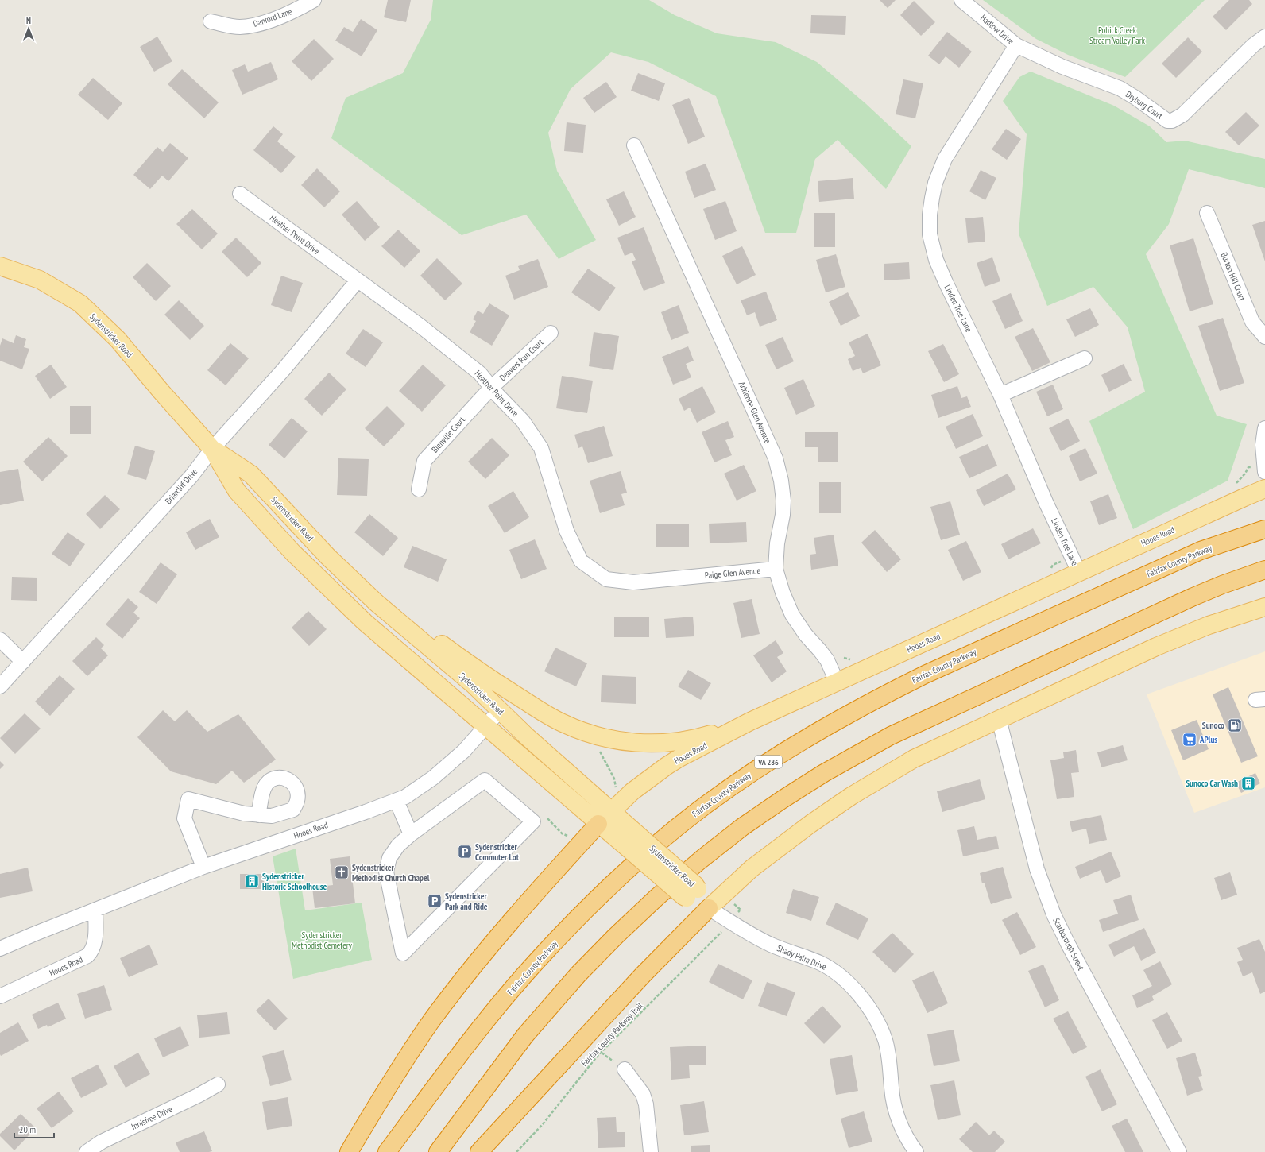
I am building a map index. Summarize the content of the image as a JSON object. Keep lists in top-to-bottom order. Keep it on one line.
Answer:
{"streets":{"highway":["Fairfax County Parkway","VA 286"],"main road":["Sydenstricker Road","Hooes Road"],"street":["Danford Lane","Hadlow Drive","Dryburg Court","Heather Point Drive","Burton Hill Court","Linden Tree Lane","Deavers Run Court","Adrienne Glen Avenue","Bienville Court","Briarcliff Drive","Paige Glen Avenue","Scarborough Street","Shady Palm Drive","Innisfree Drive"],"path":["Fairfax County Parkway Trail"]},"crossings":[["Hadlow Drive","Dryburg Court"],["Hadlow Drive","Linden Tree Lane"],["Heather Point Drive","Deavers Run Court"],["Heather Point Drive","Bienville Court"],["Heather Point Drive","Briarcliff Drive"],["Heather Point Drive","Paige Glen Avenue"],["Linden Tree Lane","Hooes Road"],["Sydenstricker Road","Briarcliff Drive"],["Sydenstricker Road","Hooes Road"],["Sydenstricker Road","Shady Palm Drive"],["Deavers Run Court","Bienville Court"],["Adrienne Glen Avenue","Hooes Road"],["Adrienne Glen Avenue","Paige Glen Avenue"]],"parks":["Pohick Creek Stream Valley Park","Sydenstricker Methodist Cemetery"],"places":{"fuel station":["Sunoco"],"supermarket":["APlus"],"building":["Sunoco Car Wash","Sydenstricker Historic Schoolhouse"],"parking":["Sydenstricker Commuter Lot","Sydenstricker Park and Ride"],"church":["Sydenstricker Methodist Church Chapel"]},"scale_bar":"20 m","north":"top"}
